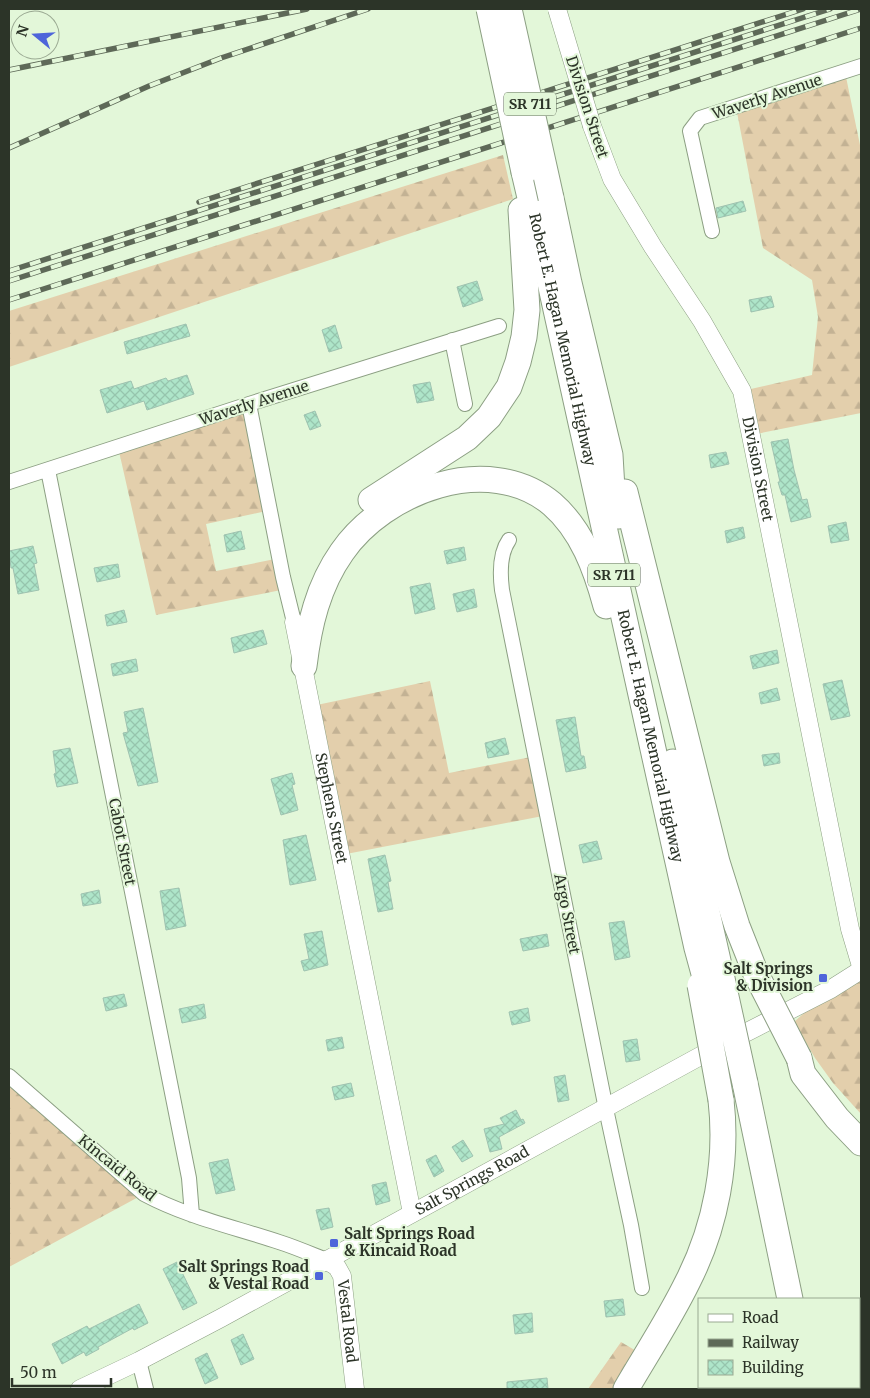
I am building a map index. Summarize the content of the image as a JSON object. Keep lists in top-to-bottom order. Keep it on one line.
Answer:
{"streets":{"highway":["SR 711","Robert E. Hagan Memorial Highway"],"street":["Waverly Avenue","Division Street","Stephens Street","Cabot Street","Argo Street","Kincaid Road","Salt Springs Road","Vestal Road"]},"crossings":[["Waverly Avenue","Stephens Street"],["Waverly Avenue","Cabot Street"],["SR 711","Robert E. Hagan Memorial Highway"],["Division Street","Salt Springs Road"],["Stephens Street","Salt Springs Road"],["Cabot Street","Kincaid Road"],["Argo Street","Salt Springs Road"],["Kincaid Road","Salt Springs Road"],["Kincaid Road","Vestal Road"],["Salt Springs Road","Vestal Road"]],"places":{"transit":["Salt Springs & Division","Salt Springs Road & Kincaid Road","Salt Springs Road & Vestal Road"]},"legend":["Road","Railway","Building"],"scale_bar":"50 m","north":"left"}
